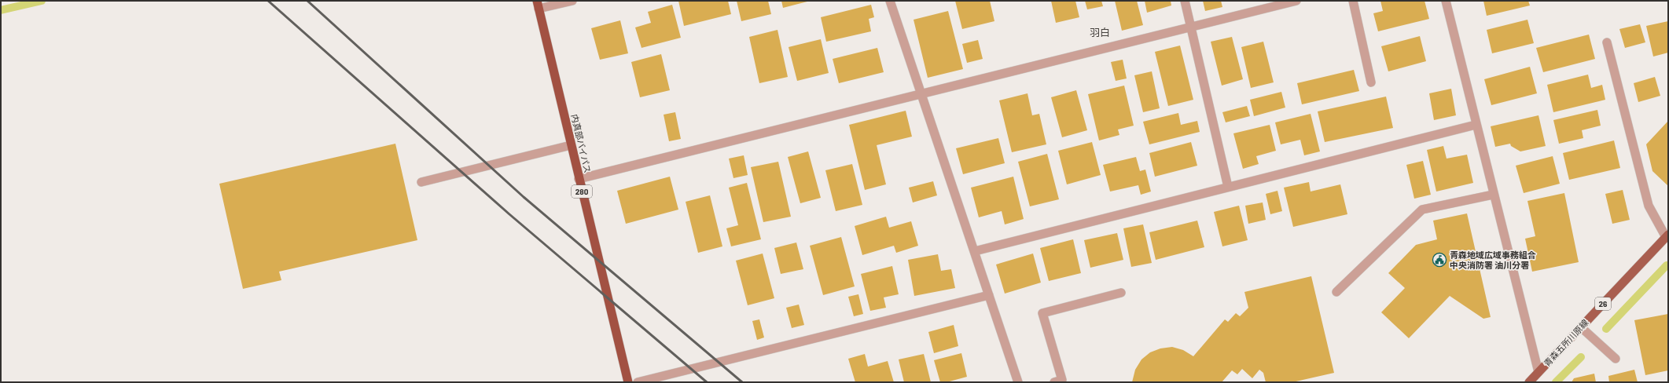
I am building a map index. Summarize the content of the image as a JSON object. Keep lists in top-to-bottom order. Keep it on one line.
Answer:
{"streets":{"highway":["内真部バイパス","280"],"main road":["26","青森五所川原線"]},"districts":["羽白"],"places":{"public building":["青森地域広域事務組合 中央消防署 油川分署"]}}
